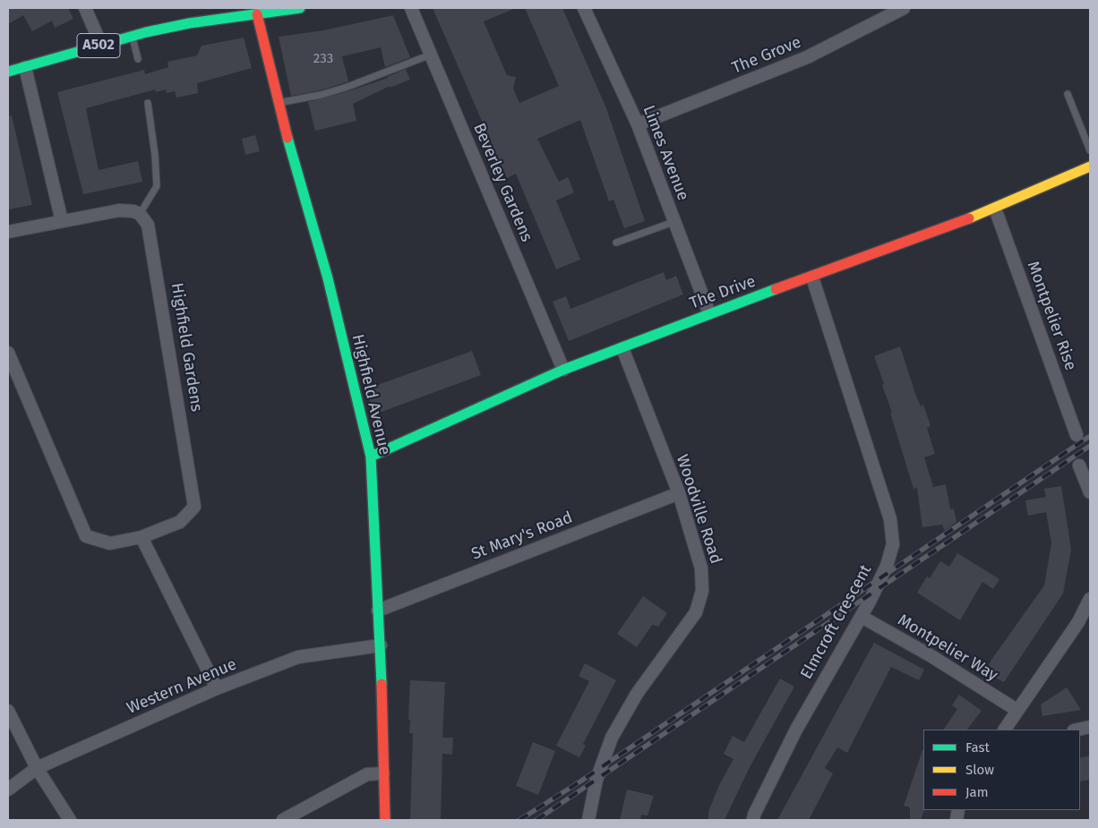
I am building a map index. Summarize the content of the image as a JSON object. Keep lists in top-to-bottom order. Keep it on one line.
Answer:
{"streets":{"street":["A502","The Grove","Limes Avenue","Beverley Gardens","The Drive","Montpelier Rise","Highfield Gardens","Highfield Avenue","Woodville Road","St Mary's Road","Elmcroft Crescent","Montpelier Way","Western Avenue"]},"crossings":[["A502","Highfield Avenue"],["The Grove","Limes Avenue"],["Limes Avenue","The Drive"],["Beverley Gardens","The Drive"],["The Drive","Montpelier Rise"],["The Drive","Highfield Avenue"],["The Drive","Woodville Road"],["The Drive","Elmcroft Crescent"],["Highfield Avenue","St Mary's Road"],["Highfield Avenue","Western Avenue"],["Woodville Road","St Mary's Road"],["Elmcroft Crescent","Montpelier Way"]],"house_numbers":["233"],"legend":["Fast","Slow","Jam"]}
